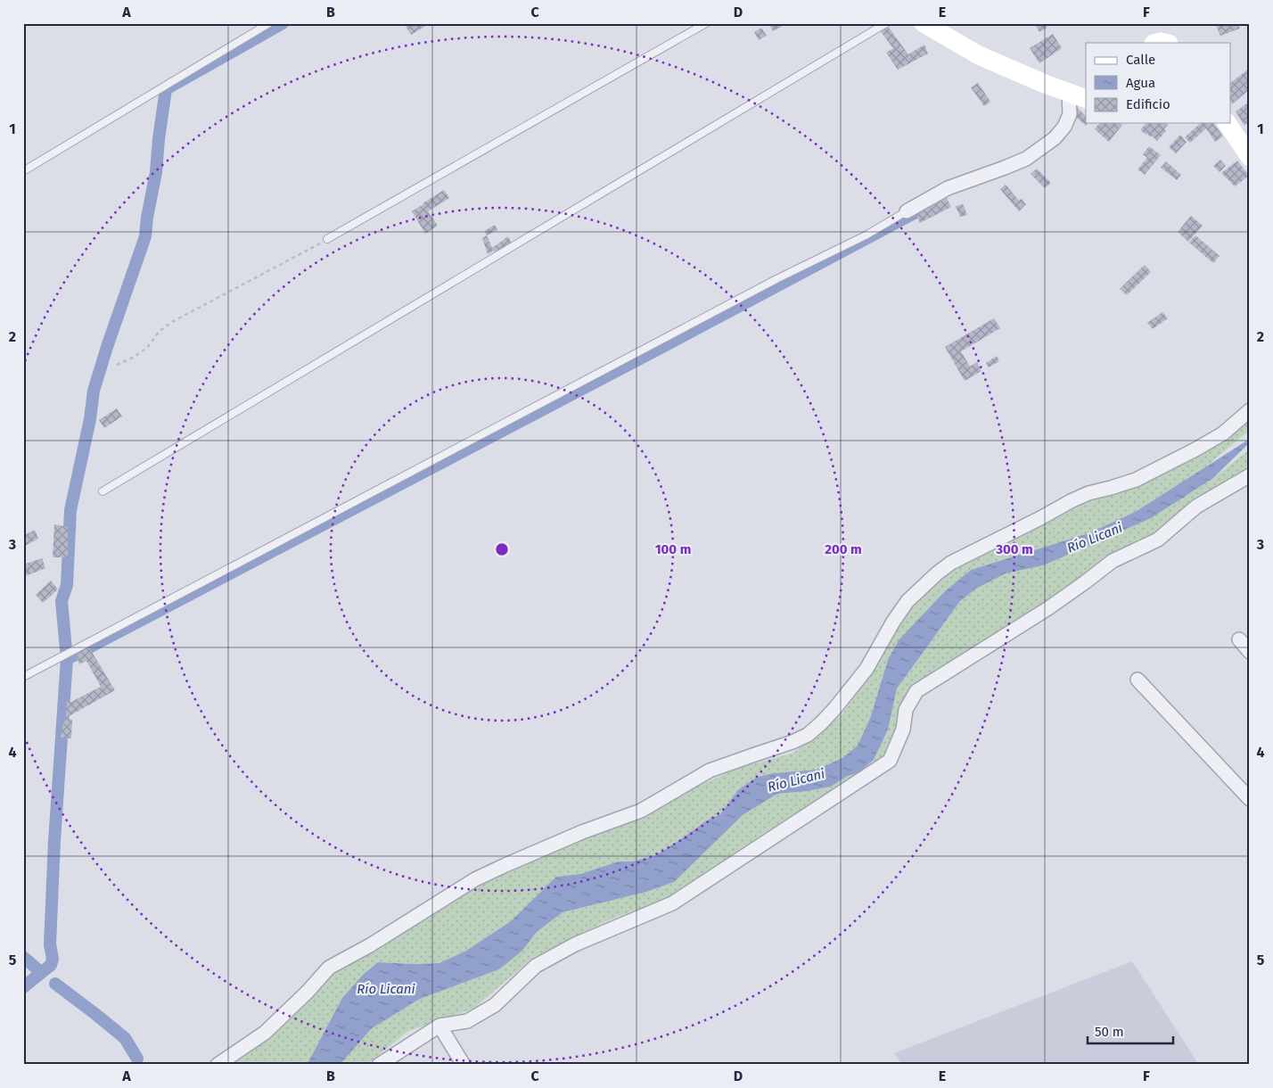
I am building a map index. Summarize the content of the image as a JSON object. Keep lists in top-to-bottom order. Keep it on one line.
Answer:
{"water":["Río Licani"],"legend":["Calle","Agua","Edificio"],"scale_bar":"50 m","grid":{"columns":["A","B","C","D","E","F"],"rows":["1","2","3","4","5"]},"rings":["100 m","200 m","300 m"]}
